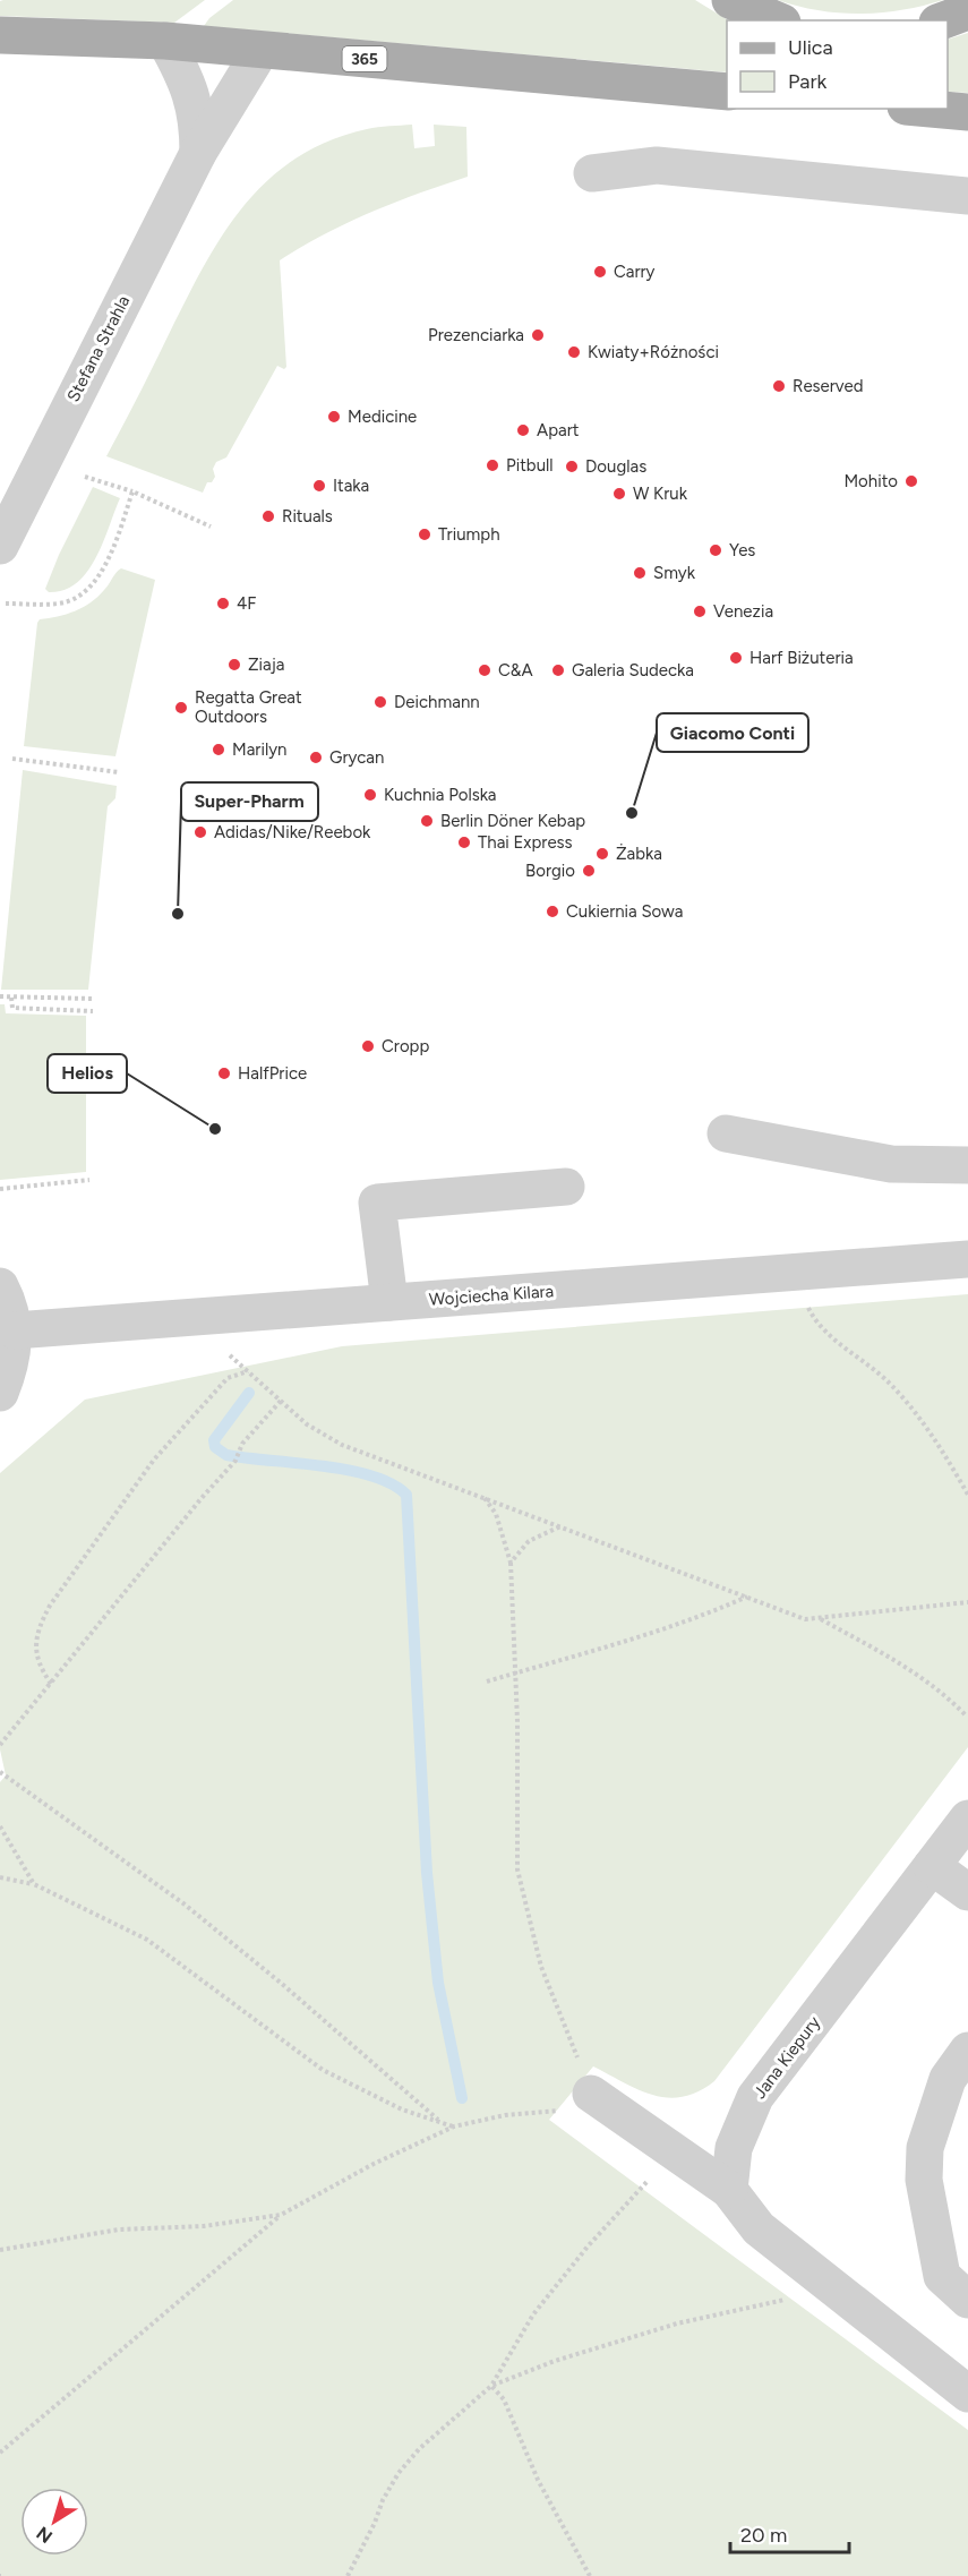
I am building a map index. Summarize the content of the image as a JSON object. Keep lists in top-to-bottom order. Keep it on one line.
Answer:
{"streets":{"main road":["365"],"street":["Stefana Strahla","Wojciecha Kilara","Jana Kiepury"]},"crossings":[["365","Stefana Strahla"]],"places":["Carry","Prezenciarka","Kwiaty+Różności","Reserved","Medicine","Apart","Pitbull","Douglas","Mohito","Itaka","W Kruk","Rituals","Triumph","Yes","Smyk","4F","Venezia","Harf Biżuteria","Ziaja","C&A","Galeria Sudecka","Deichmann","Regatta Great Outdoors","Marilyn","Grycan","Kuchnia Polska","Giacomo Conti","Berlin Döner Kebap","Adidas/Nike/Reebok","Thai Express","Żabka","Borgio","Cukiernia Sowa","Super-Pharm","Cropp","HalfPrice","Helios"],"legend":["Ulica","Park"],"scale_bar":"20 m","north":"bottom left"}
